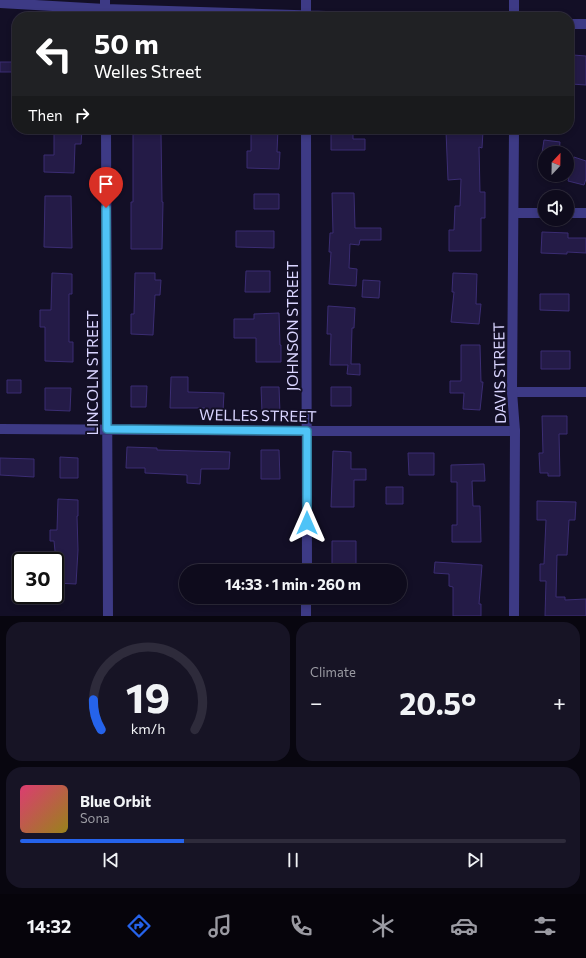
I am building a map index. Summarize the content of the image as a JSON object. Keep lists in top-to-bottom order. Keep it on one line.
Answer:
{"streets":{"street":["JOHNSON STREET","LINCOLN STREET","DAVIS STREET","WELLES STREET"]},"crossings":[["JOHNSON STREET","WELLES STREET"],["LINCOLN STREET","WELLES STREET"],["DAVIS STREET","WELLES STREET"]],"north":"top","page":{"turn":["50 m","Welles Street"],"then":"Then","limit":"30","trip":"14:33 · 1 min · 260 m","tile":"Climate","heat":["−","20.5°","+"],"song":["Blue Orbit","Sona"],"tabs":"14:32","gauge":["19","km/h"]}}
